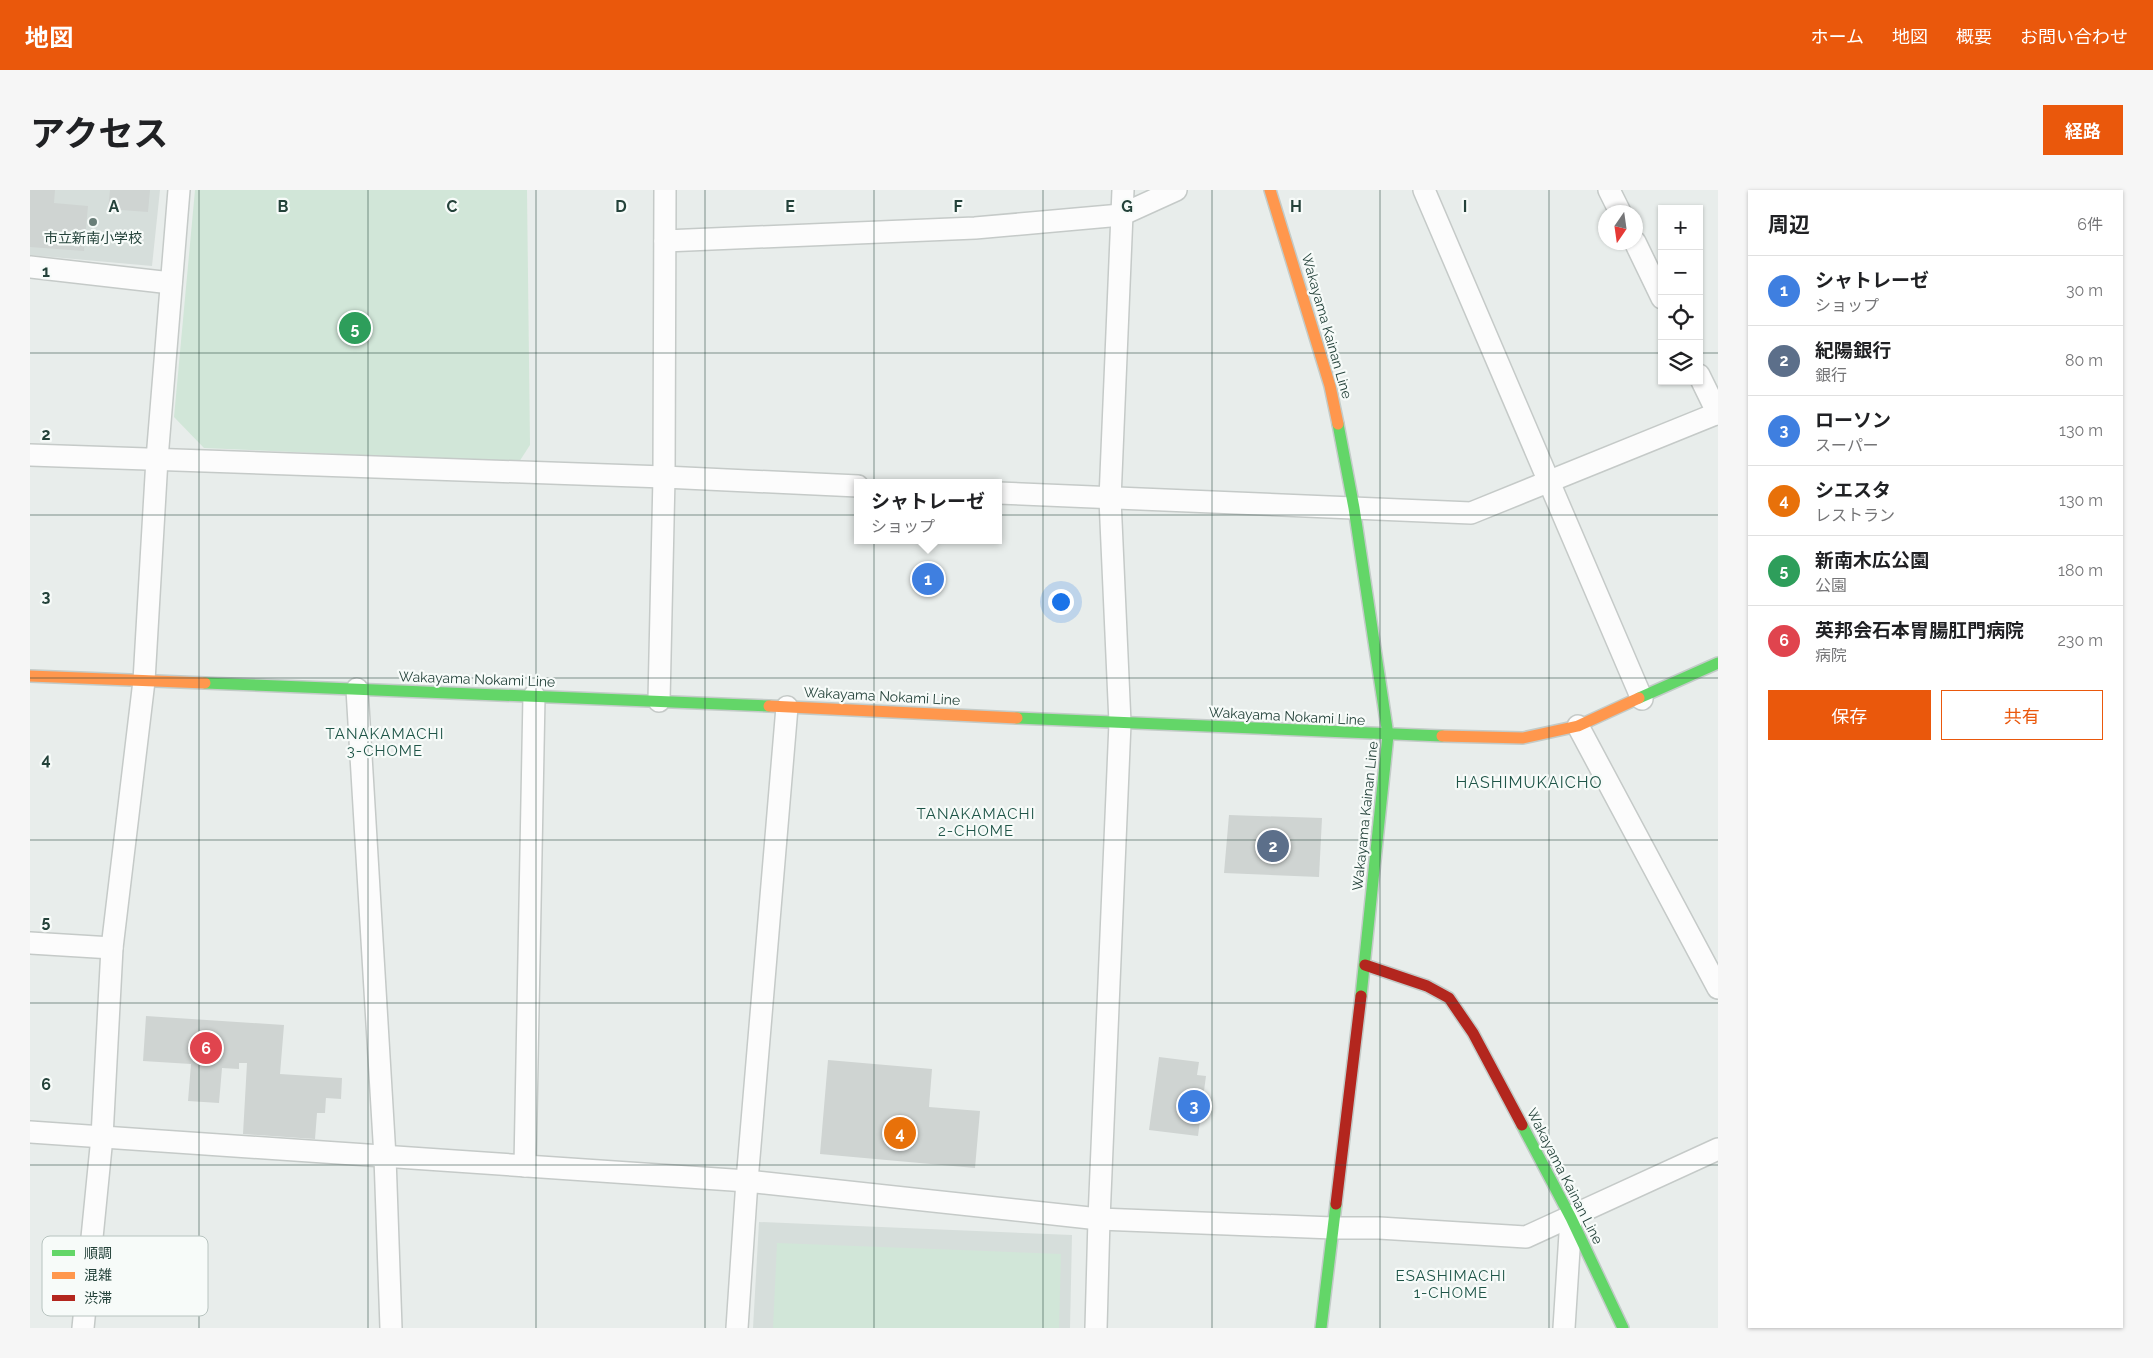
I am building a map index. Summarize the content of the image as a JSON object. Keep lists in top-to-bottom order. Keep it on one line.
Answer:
{"streets":{"main road":["Wakayama Kainan Line","Wakayama Nokami Line"]},"crossings":[["Wakayama Kainan Line","Wakayama Nokami Line"]],"districts":["TANAKAMACHI 3-CHOME","HASHIMUKAICHO","TANAKAMACHI 2-CHOME","ESASHIMACHI 1-CHOME"],"places":["市立新南小学校"],"legend":["順調","混雑","渋滞"],"north":"bottom","page":{"header":"地図","nav":["ホーム","地図","概要","お問い合わせ"],"title":"アクセス","buttons":["経路",["保存","共有"]],"heading":["周辺","6件"],"map_buttons":["+","−"],"list":[{"mark":"1","name":"シャトレーゼ","note":"ショップ","value":"30 m"},{"mark":"2","name":"紀陽銀行","note":"銀行","value":"80 m"},{"mark":"3","name":"ローソン","note":"スーパー","value":"130 m"},{"mark":"4","name":"シエスタ","note":"レストラン","value":"130 m"},{"mark":"5","name":"新南木広公園","note":"公園","value":"180 m"},{"mark":"6","name":"英邦会石本胃腸肛門病院","note":"病院","value":"230 m"}],"pins":["5","1","2","6","3","4"],"popup":["シャトレーゼ","ショップ"]},"grid":{"columns":["A","B","C","D","E","F","G","H","I"],"rows":["1","2","3","4","5","6"]}}
